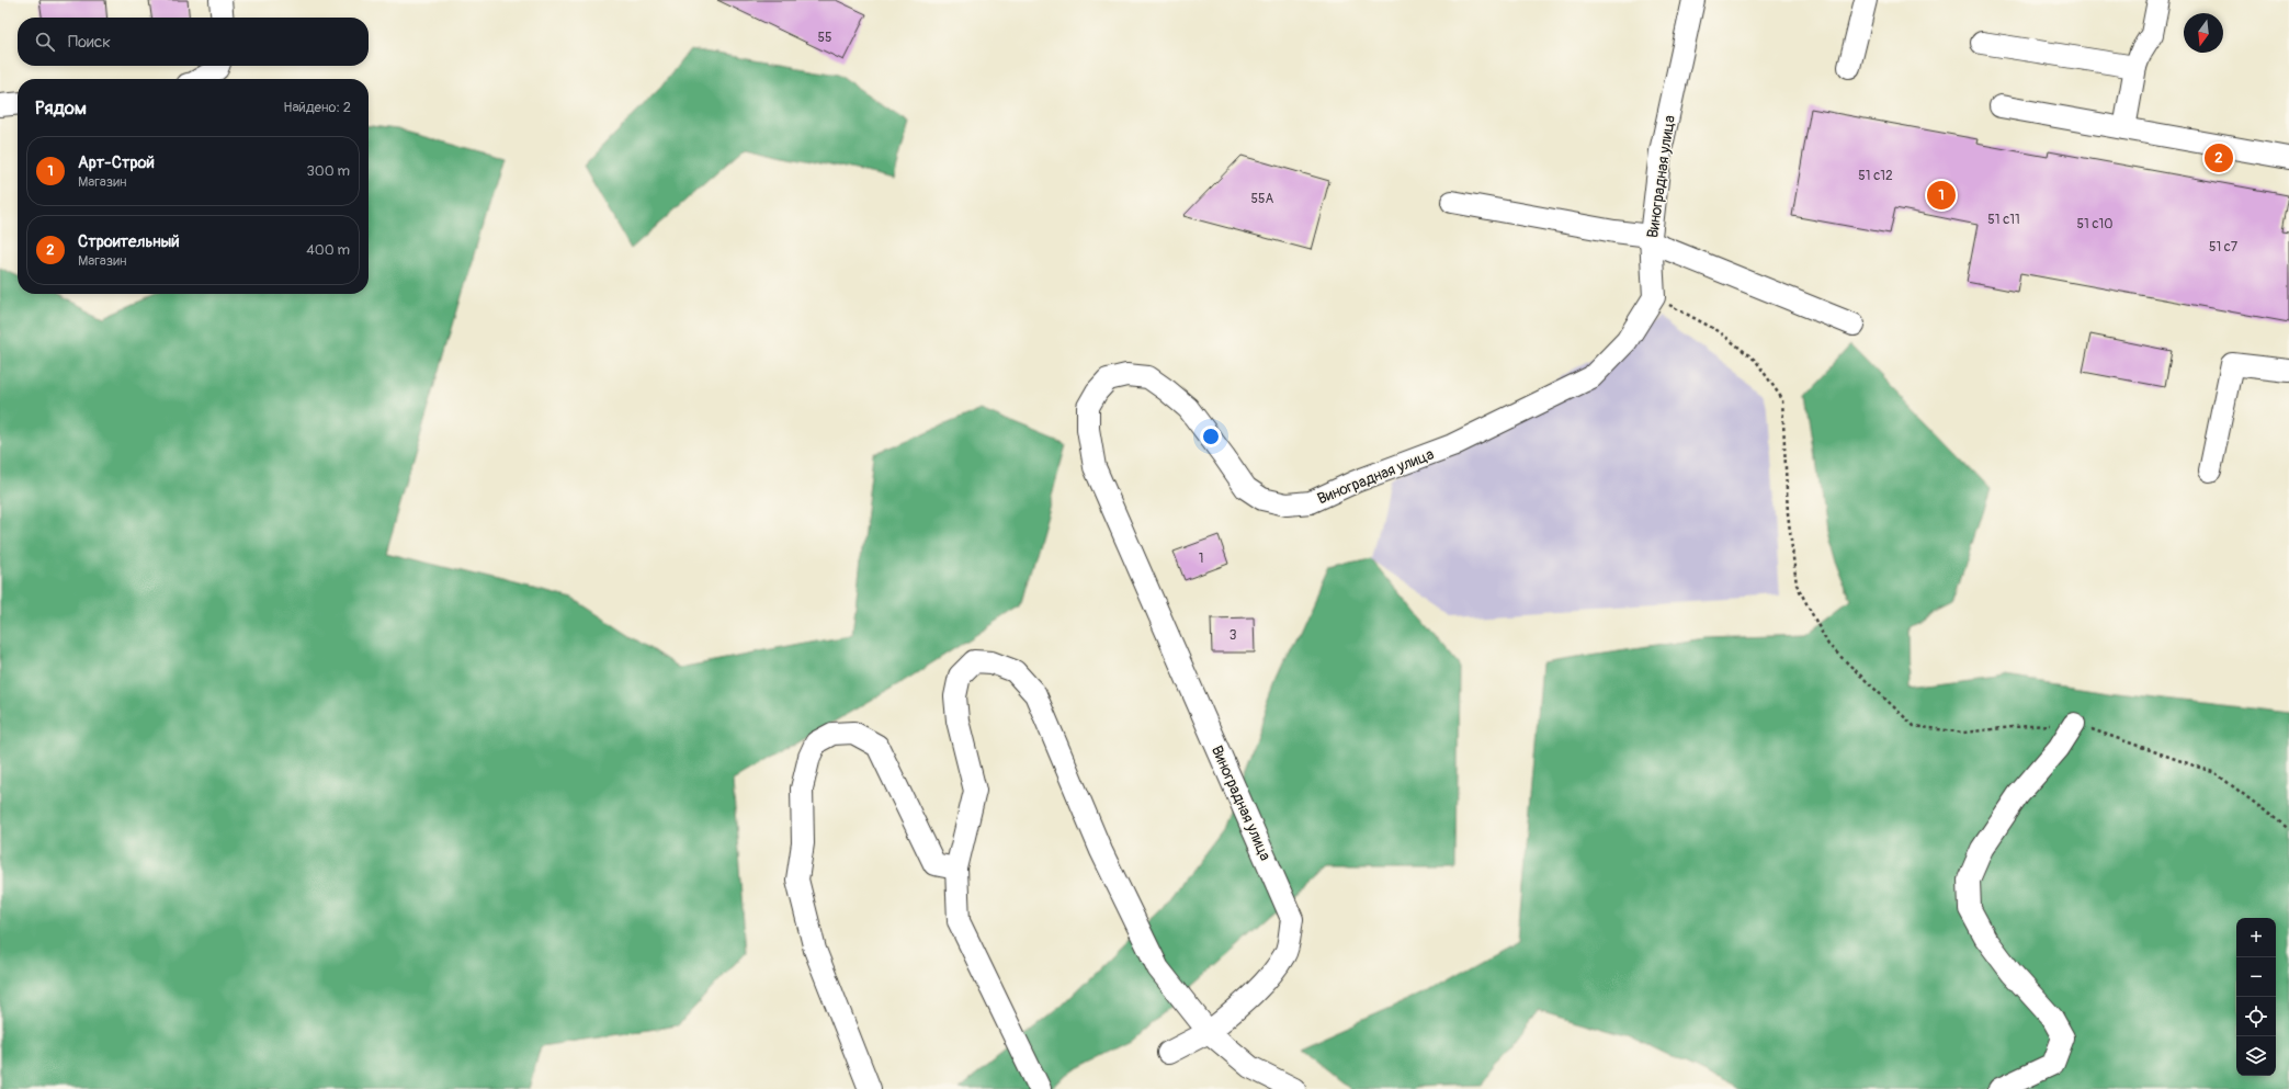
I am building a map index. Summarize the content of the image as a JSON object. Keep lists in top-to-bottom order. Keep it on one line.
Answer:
{"streets":{"lane":["Виноградная улица"]},"house_numbers":["55","51 с12","55А","51 с11","51 с10","51 с7","1","3"],"north":"bottom","page":{"search":"Поиск","heading":["Рядом","Найдено: 2"],"list":[{"mark":"1","name":"Арт-Строй","note":"Магазин","value":"300 m"},{"mark":"2","name":"Строительный","note":"Магазин","value":"400 m"}],"pins":["2","1"],"map_buttons":["+","−"]}}
